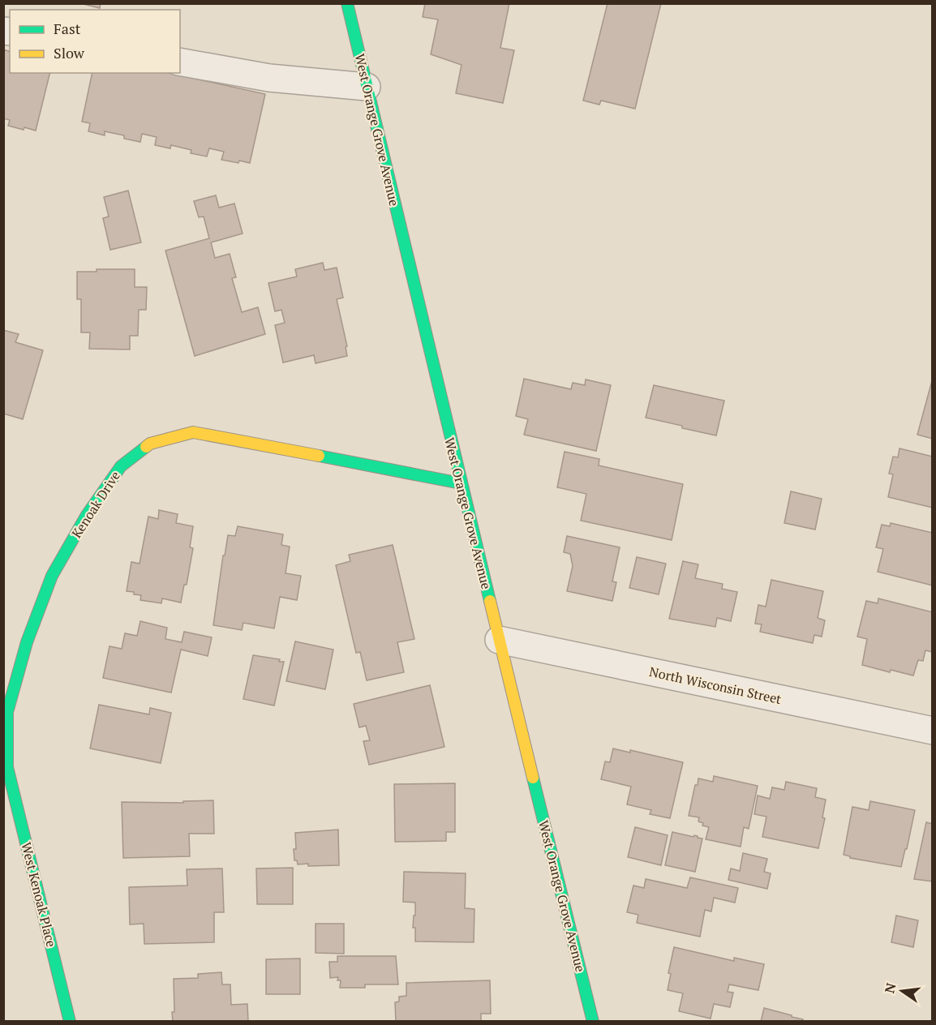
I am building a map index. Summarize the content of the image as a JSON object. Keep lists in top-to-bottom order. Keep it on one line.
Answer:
{"streets":{"street":["West Orange Grove Avenue","Kenoak Drive","North Wisconsin Street","West Kenoak Place"]},"crossings":[["West Orange Grove Avenue","Kenoak Drive"],["West Orange Grove Avenue","North Wisconsin Street"],["Kenoak Drive","West Kenoak Place"]],"legend":["Fast","Slow"],"north":"left"}
